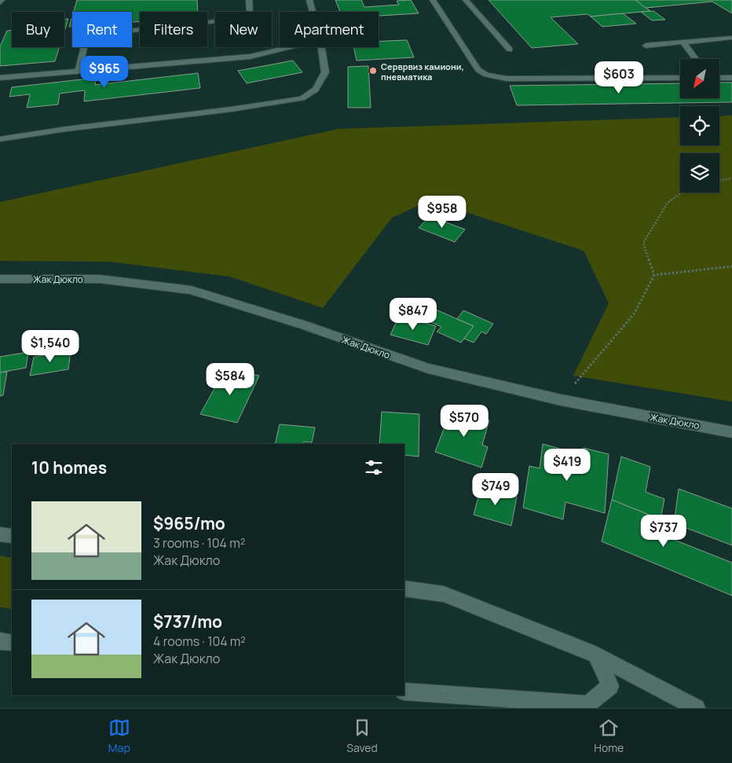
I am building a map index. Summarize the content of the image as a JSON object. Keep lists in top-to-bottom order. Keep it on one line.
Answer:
{"streets":{"street":["Жак Дюкло"]},"places":["Серврвиз камиони, пневматика"],"north":"bottom left","page":{"chip":["Buy","Rent","Filters","New","Apartment"],"price":["$965","$603","$958","$847","$1,540","$584","$570","$419","$749","$737"],"heading":"10 homes","list":[{"name":"$965/mo","note":"3 rooms · 104 m² · Жак Дюкло"},{"name":"$737/mo","note":"4 rooms · 104 m² · Жак Дюкло"}],"tabs":["Map","Saved","Home"]}}
